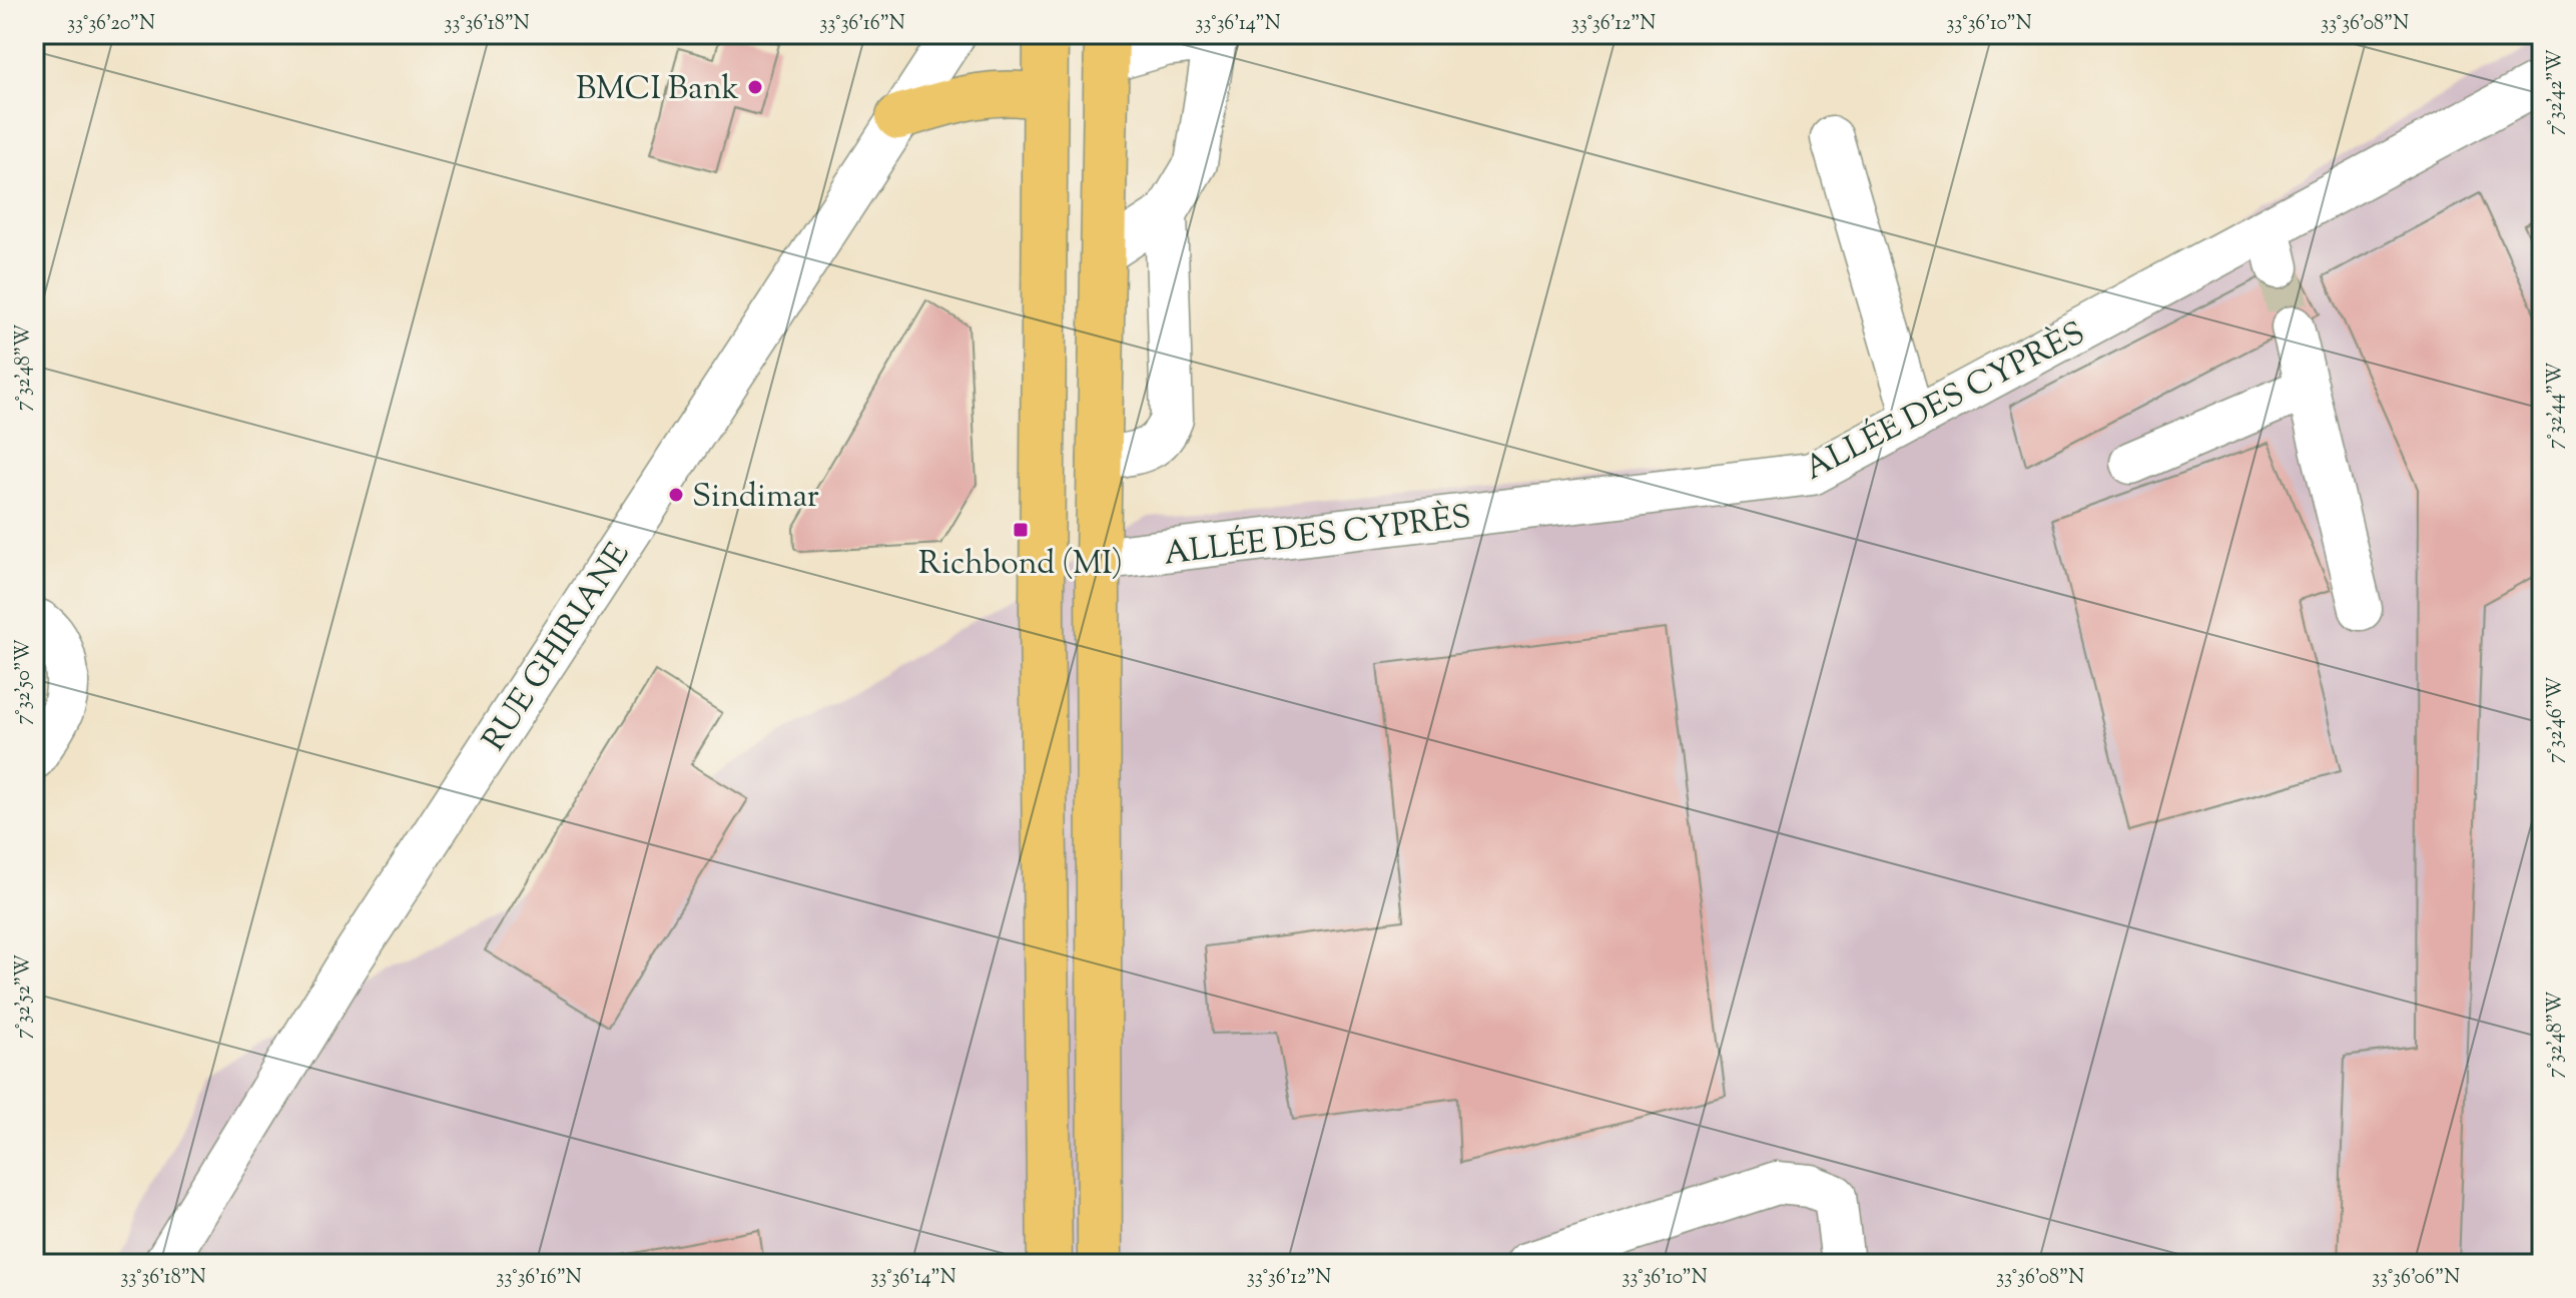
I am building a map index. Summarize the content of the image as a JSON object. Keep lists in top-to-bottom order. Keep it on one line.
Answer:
{"streets":{"street":["ALLÉE DES CYPRÈS","RUE GHIRIANE"]},"places":{"other":["BMCI Bank","Sindimar"],"transit":["Richbond (MI)"]},"coordinates":["33°36'20\"N","33°36'18\"N","33°36'16\"N","33°36'14\"N","33°36'12\"N","33°36'10\"N","33°36'08\"N","7°32'42\"W","7°32'48\"W","7°32'44\"W","7°32'50\"W","7°32'46\"W","7°32'52\"W","33°36'06\"N"]}
